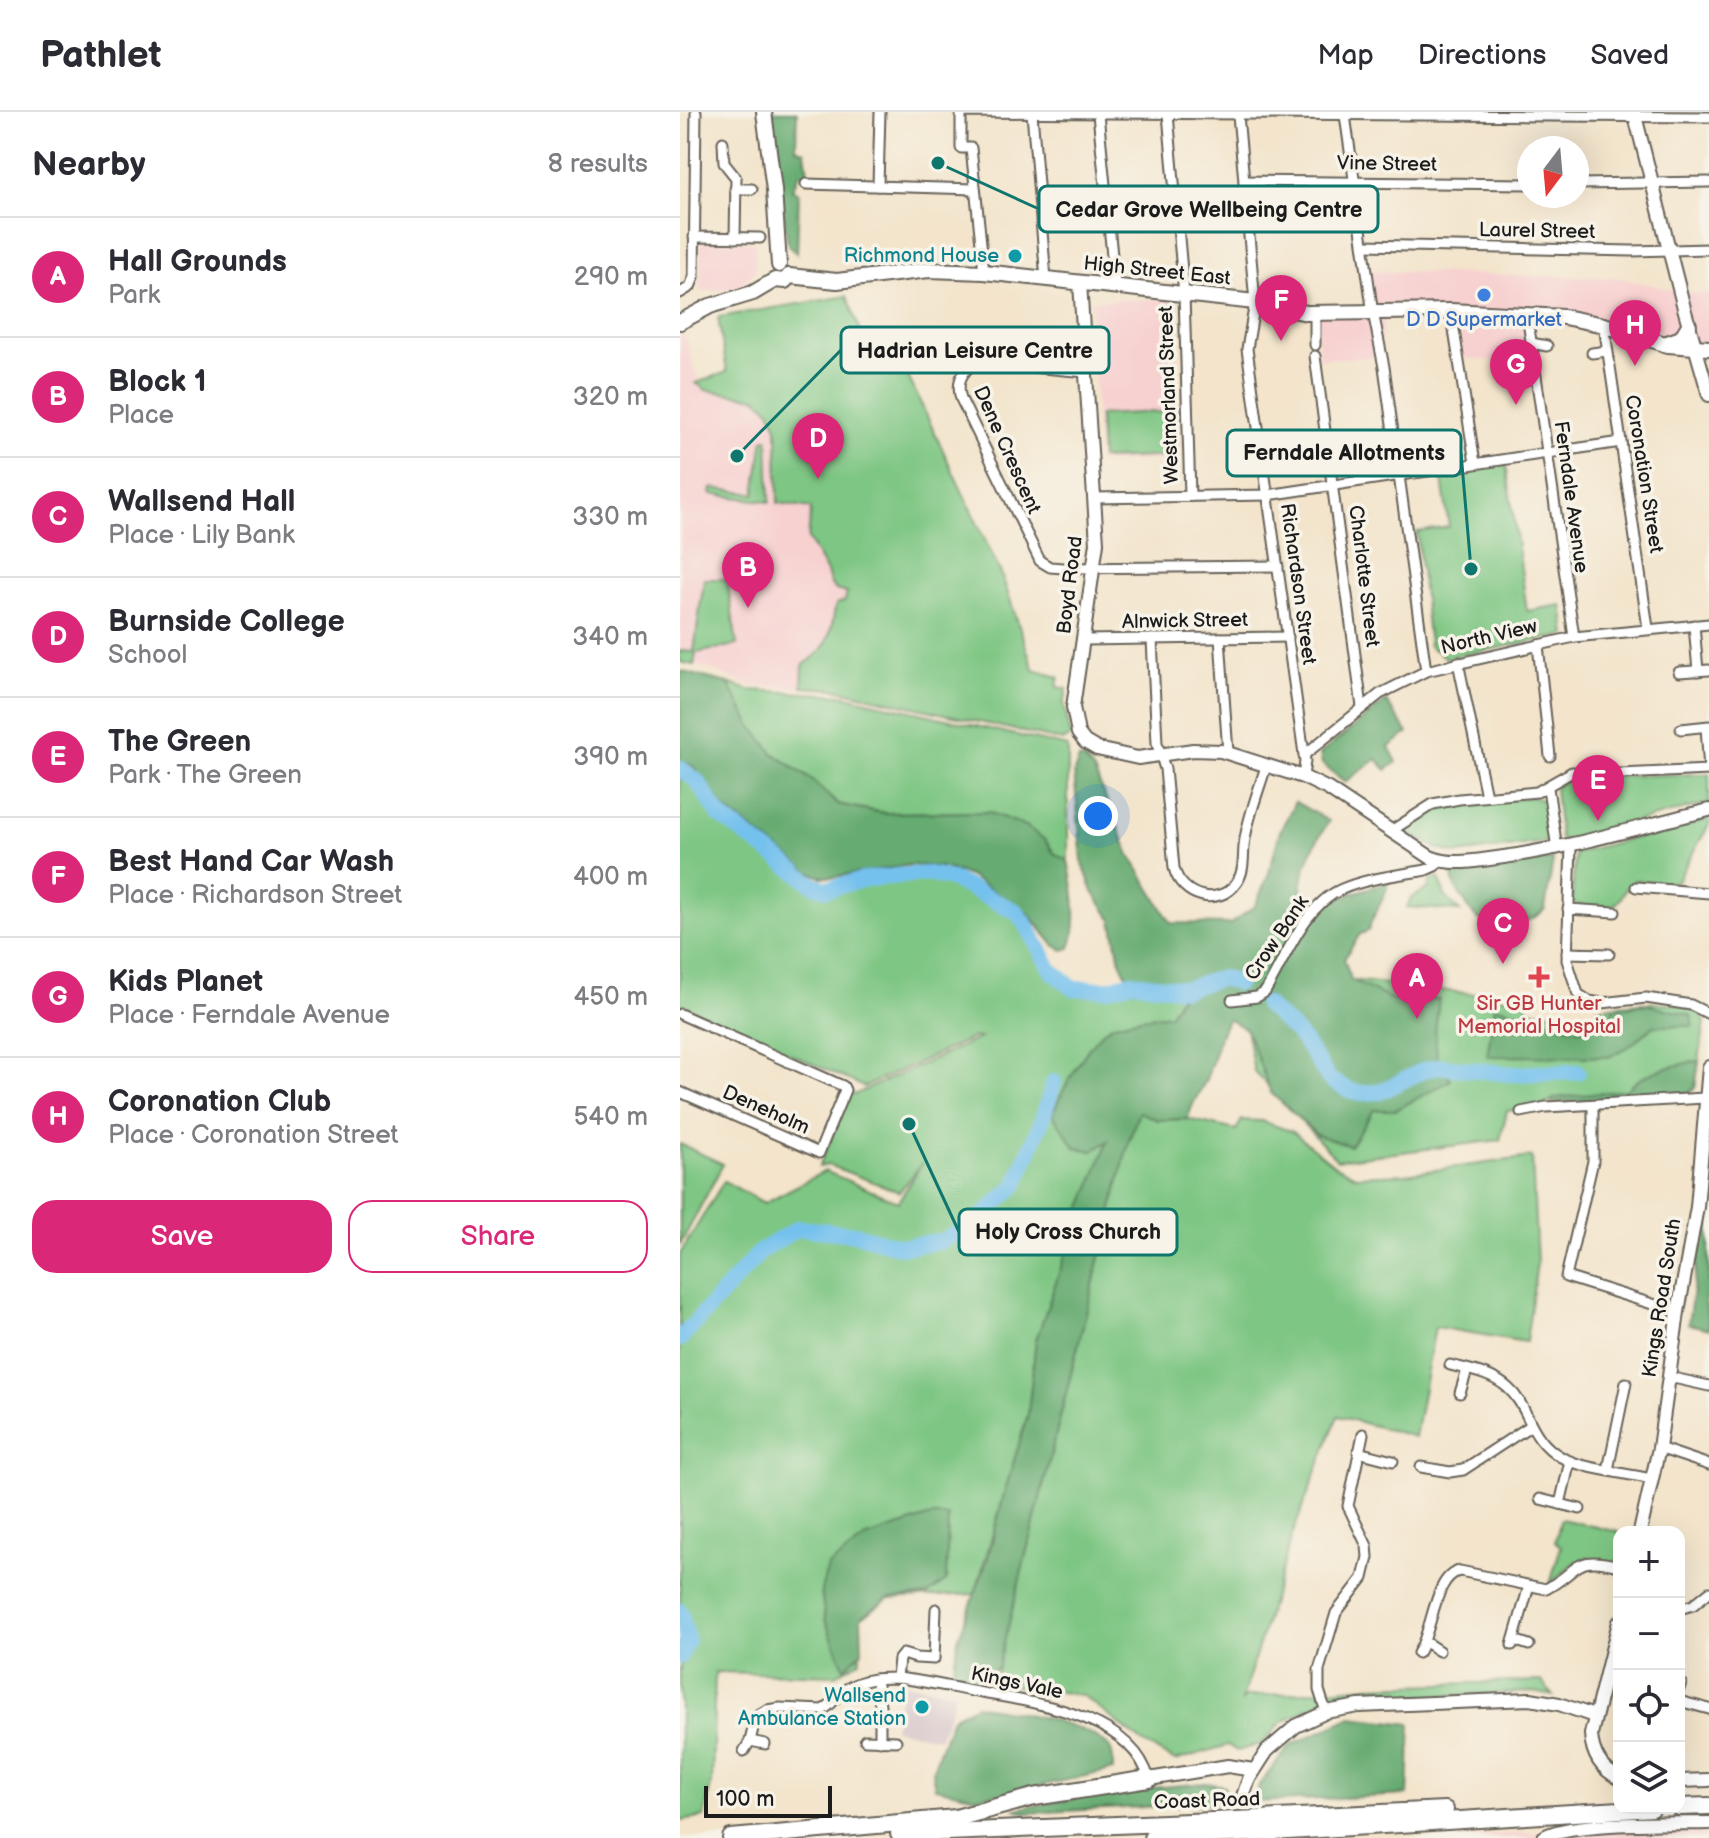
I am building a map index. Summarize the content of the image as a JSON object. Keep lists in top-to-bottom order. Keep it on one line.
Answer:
{"streets":{"highway":["Coast Road"],"main road":["High Street East"],"street":["Vine Street","Laurel Street","Westmorland Street","Dene Crescent","Coronation Street","Ferndale Avenue","Charlotte Street","Richardson Street","Boyd Road","Alnwick Street","North View","Crow Bank","Deneholm","Kings Road South","Kings Vale"]},"crossings":[["Vine Street","Richardson Street"],["High Street East","Westmorland Street"],["High Street East","Coronation Street"],["High Street East","Ferndale Avenue"],["High Street East","Charlotte Street"],["High Street East","Richardson Street"],["High Street East","Boyd Road"],["Dene Crescent","Boyd Road"],["Coronation Street","North View"],["Ferndale Avenue","North View"],["Charlotte Street","North View"],["Richardson Street","Boyd Road"],["Richardson Street","Alnwick Street"],["Richardson Street","North View"],["Boyd Road","Alnwick Street"],["Boyd Road","Crow Bank"]],"places":{"other":["Cedar Grove Wellbeing Centre","Richmond House","D D Supermarket","Hadrian Leisure Centre","Ferndale Allotments","Holy Cross Church","Wallsend Ambulance Station"],"health":["Sir GB Hunter Memorial Hospital"]},"scale_bar":"100 m","north":"bottom","page":{"header":"Pathlet","nav":["Map","Directions","Saved"],"heading":["Nearby","8 results"],"list":[{"mark":"A","name":"Hall Grounds","note":"Park","value":"290 m"},{"mark":"B","name":"Block 1","note":"Place","value":"320 m"},{"mark":"C","name":"Wallsend Hall","note":"Place · Lily Bank","value":"330 m"},{"mark":"D","name":"Burnside College","note":"School","value":"340 m"},{"mark":"E","name":"The Green","note":"Park · The Green","value":"390 m"},{"mark":"F","name":"Best Hand Car Wash","note":"Place · Richardson Street","value":"400 m"},{"mark":"G","name":"Kids Planet","note":"Place · Ferndale Avenue","value":"450 m"},{"mark":"H","name":"Coronation Club","note":"Place · Coronation Street","value":"540 m"}],"pins":["F","H","G","D","B","E","C","A"],"buttons":["Save","Share"],"map_buttons":["+","−"],"scale":"100 m"}}
